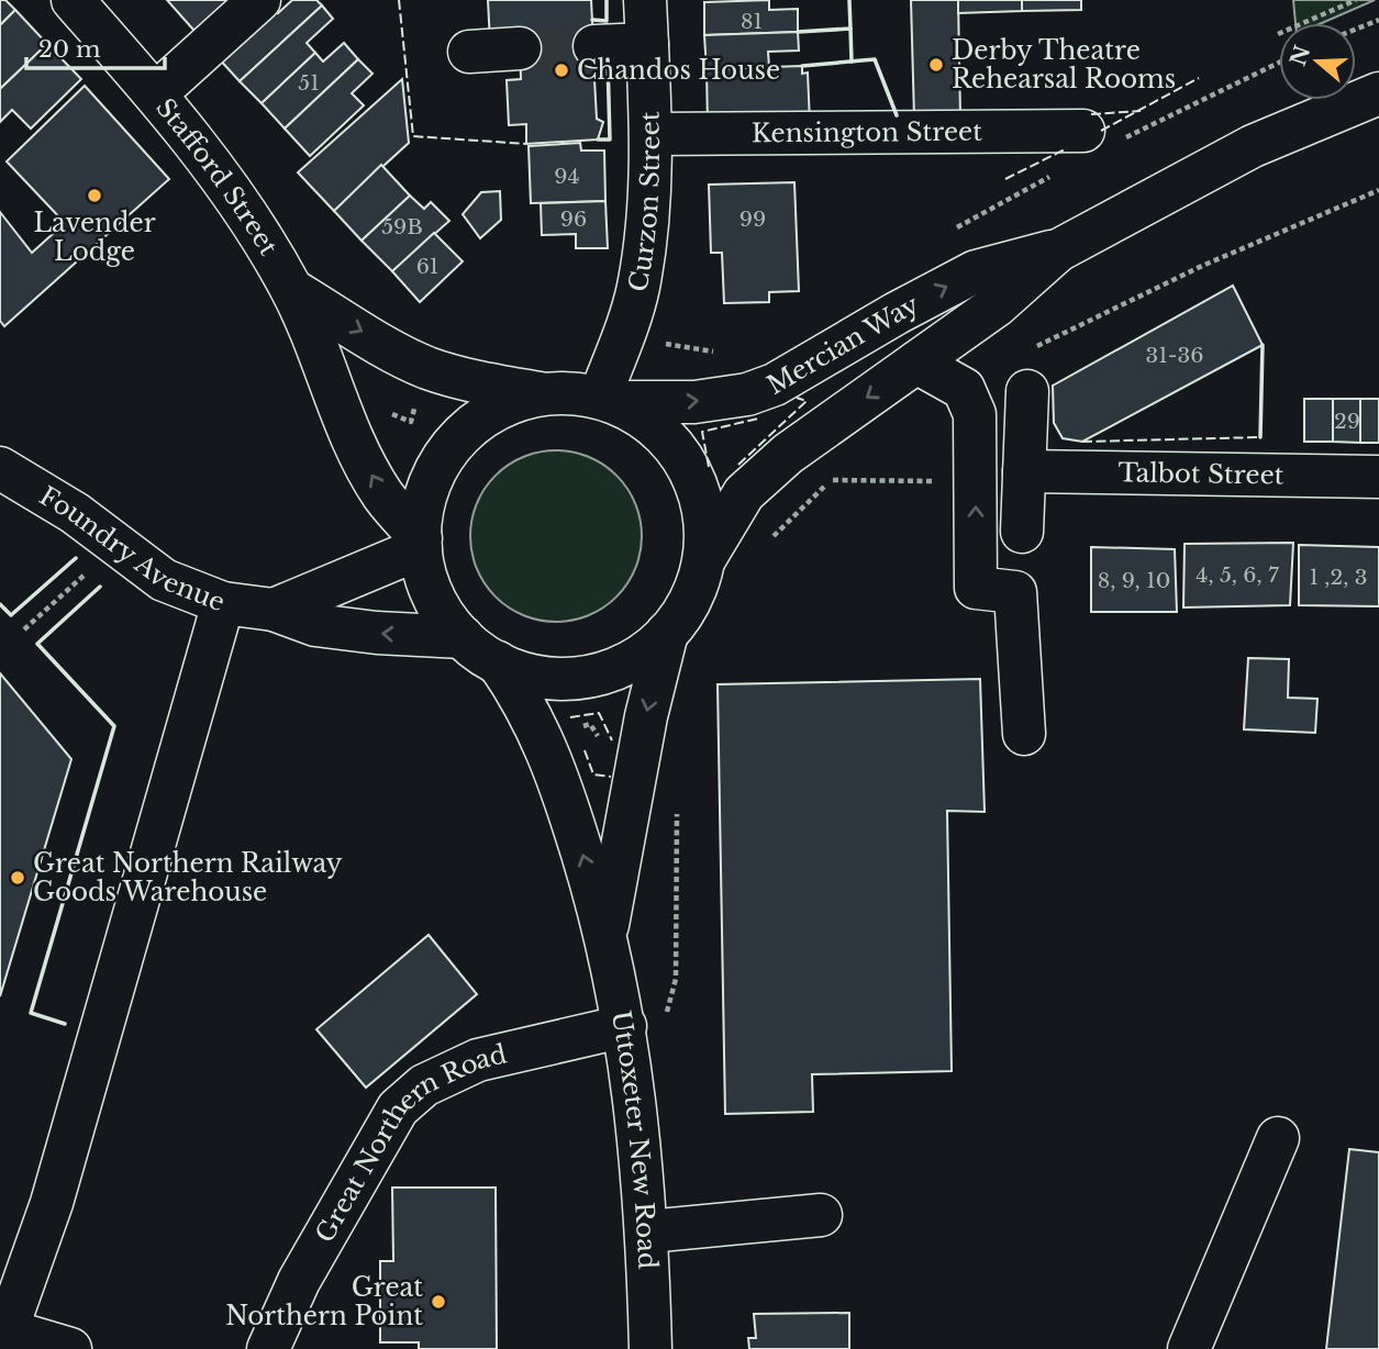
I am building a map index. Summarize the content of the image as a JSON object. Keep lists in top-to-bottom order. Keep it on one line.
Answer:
{"streets":{"main road":["Kensington Street","Stafford Street","Curzon Street","Mercian Way","Talbot Street","Foundry Avenue","Uttoxeter New Road","Great Northern Road"]},"crossings":[["Kensington Street","Curzon Street"],["Stafford Street","Mercian Way"],["Curzon Street","Mercian Way"],["Uttoxeter New Road","Great Northern Road"]],"one_way":["Foundry Avenue"],"places":["Derby Theatre Rehearsal Rooms","Chandos House","Lavender Lodge","Great Northern Railway Goods Warehouse","Great Northern Point"],"house_numbers":["81","51","94","96","99","59B","61","31-36","29","4, 5, 6, 7","1 ,2, 3","8, 9, 10"],"scale_bar":"20 m","north":"left"}
